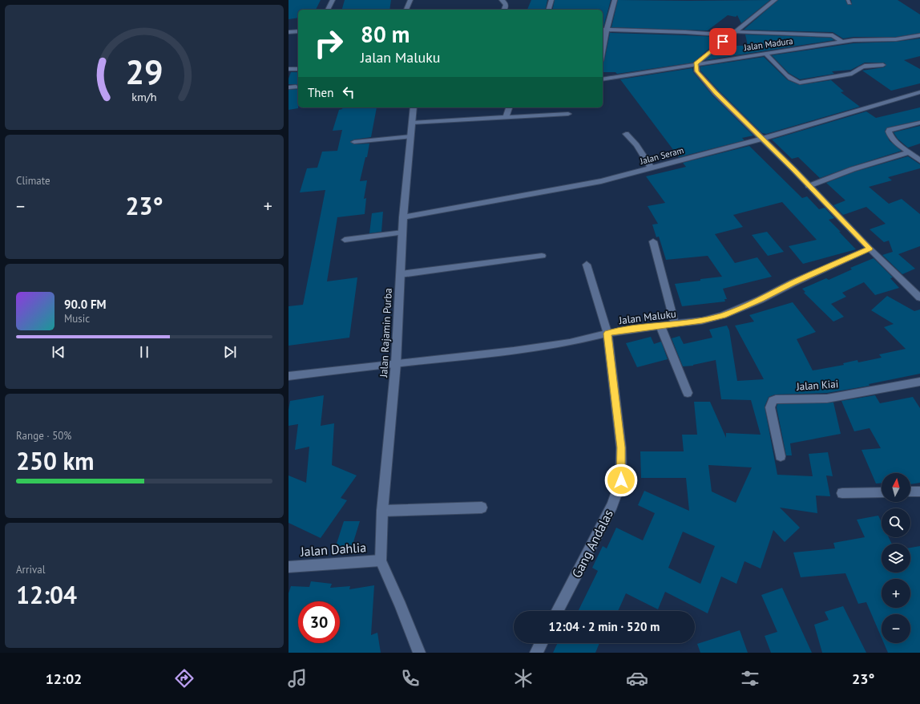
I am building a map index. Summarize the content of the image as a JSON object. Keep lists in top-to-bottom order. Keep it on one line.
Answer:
{"streets":{"street":["Jalan Madura","Jalan Seram","Jalan Maluku","Jalan Rajamin Purba","Jalan Kiai","Gang Andalas","Jalan Dahlia"]},"crossings":[["Jalan Seram","Jalan Rajamin Purba"],["Jalan Maluku","Jalan Rajamin Purba"],["Jalan Maluku","Gang Andalas"],["Jalan Rajamin Purba","Jalan Dahlia"]],"north":"top","page":{"turn":["80 m","Jalan Maluku"],"then":"Then","tile":["Climate",["Range · 50%","250 km"],["Arrival","12:04"]],"heat":["−","23°","+"],"song":["90.0 FM","Music"],"map_buttons":["+","−"],"limit":"30","trip":"12:04 · 2 min · 520 m","tabs":["12:02","23°"],"gauge":["29","km/h"]}}
